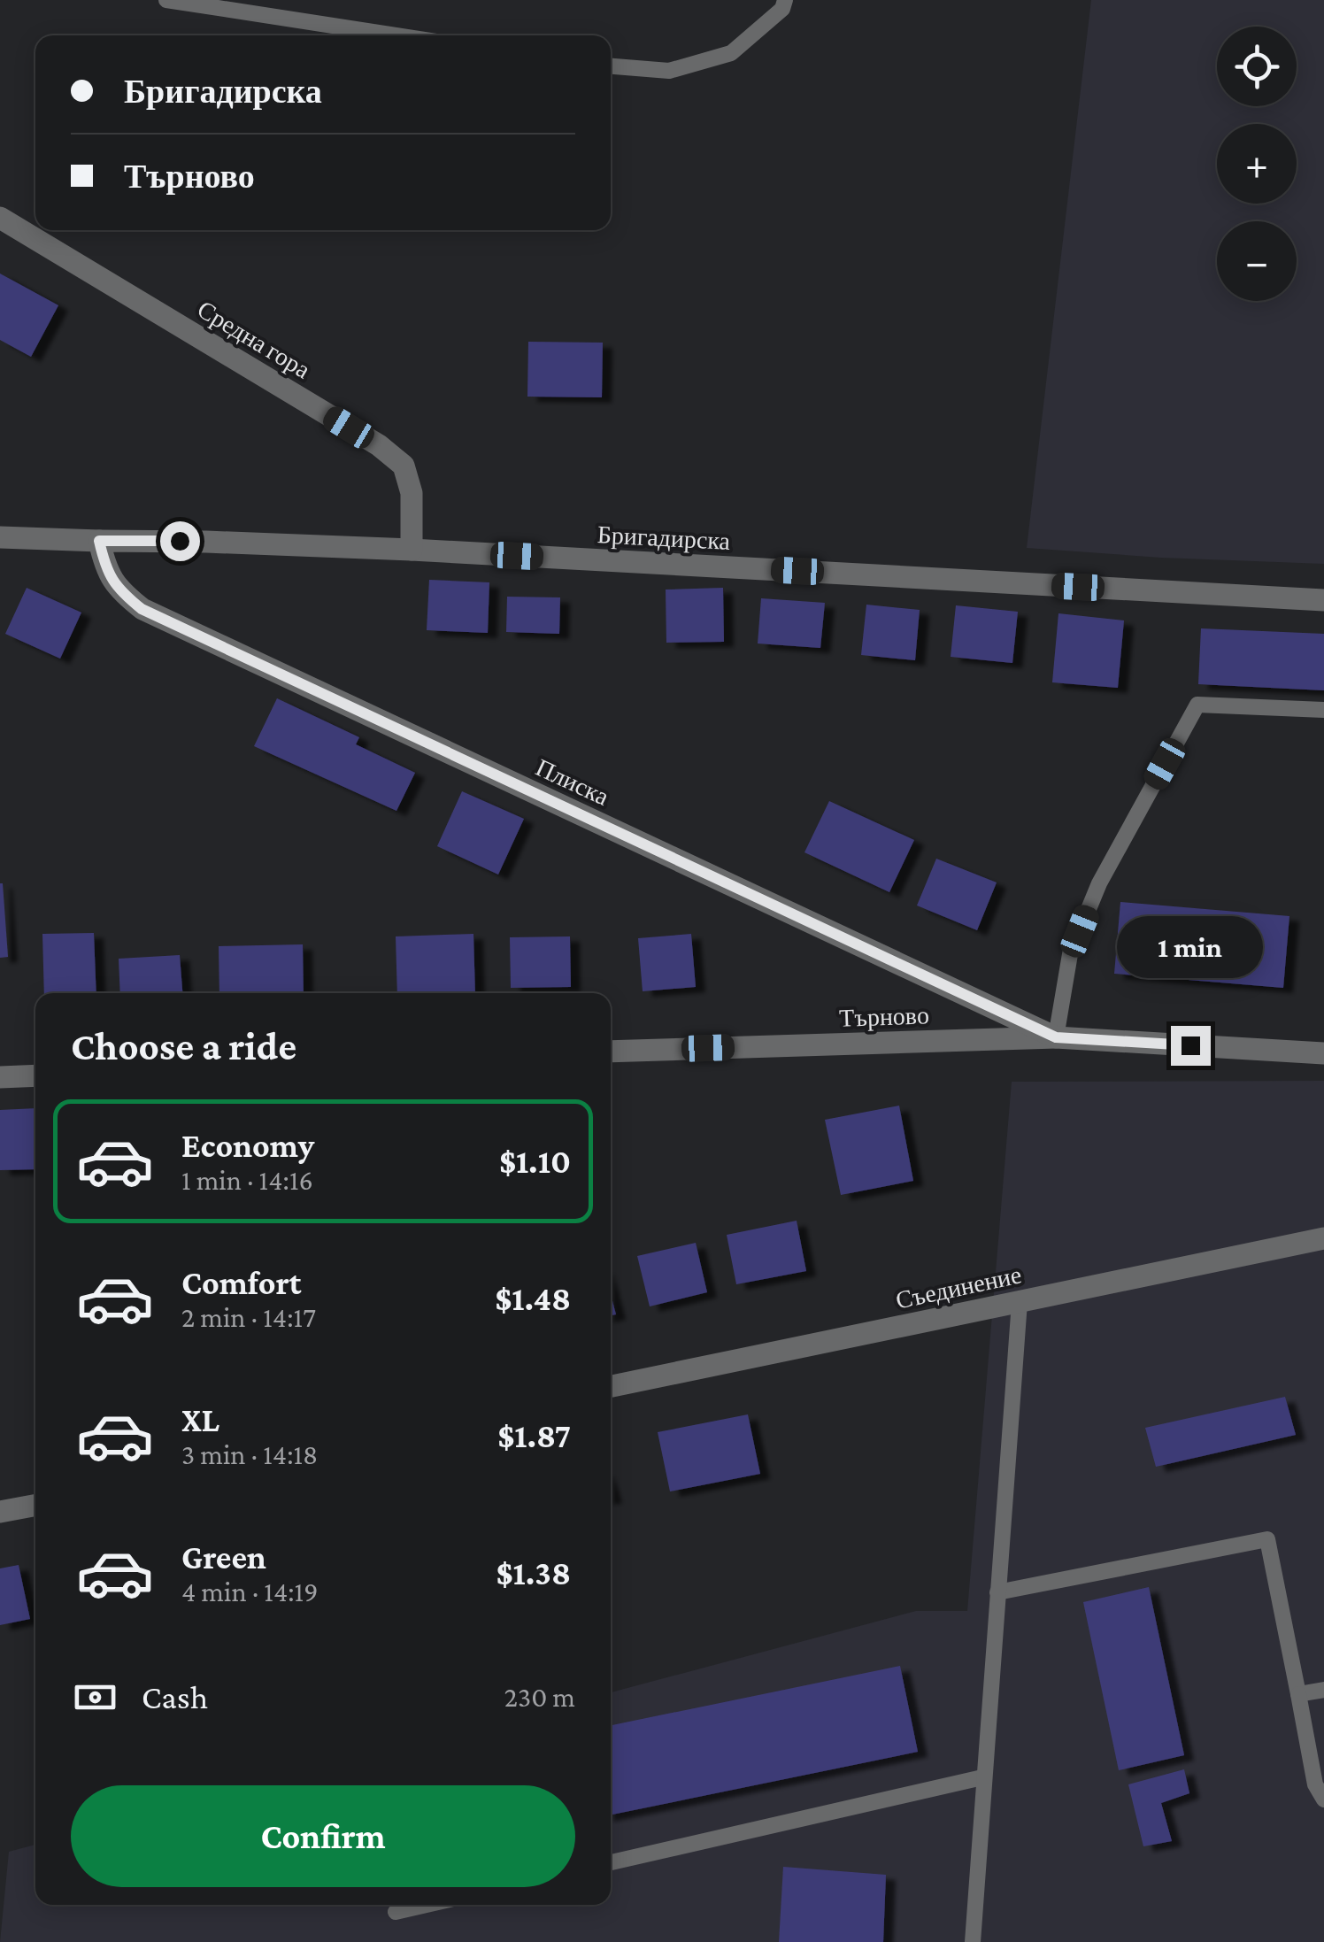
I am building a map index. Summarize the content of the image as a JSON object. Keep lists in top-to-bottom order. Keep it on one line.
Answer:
{"streets":{"street":["Средна гора","Бригадирска","Плиска","Търново","Съединение"]},"crossings":[["Средна гора","Бригадирска"],["Бригадирска","Плиска"],["Плиска","Търново"]],"page":{"map_buttons":["+","−"],"banner":["Бригадирска","Търново"],"bubble":"1 min","heading":"Choose a ride","list":[{"name":"Economy","note":"1 min · 14:16","value":"$1.10"},{"name":"Comfort","note":"2 min · 14:17","value":"$1.48"},{"name":"XL","note":"3 min · 14:18","value":"$1.87"},{"name":"Green","note":"4 min · 14:19","value":"$1.38"}],"pay":["Cash","230 m"],"buttons":"Confirm"}}
